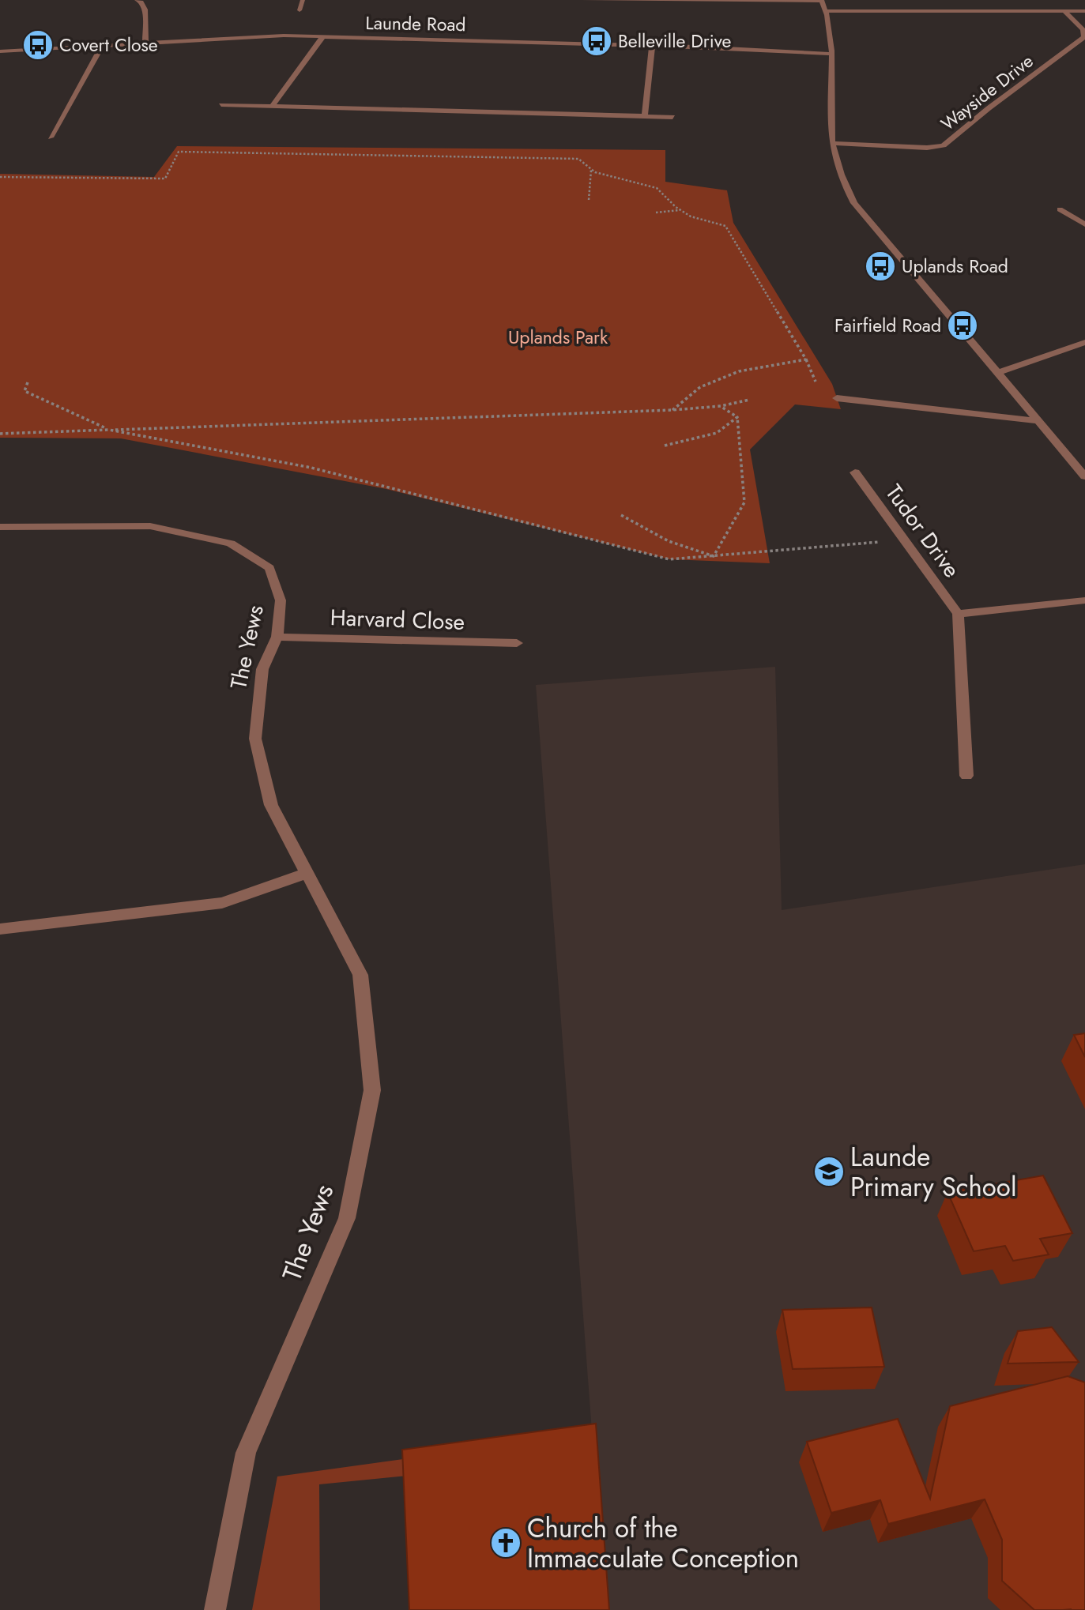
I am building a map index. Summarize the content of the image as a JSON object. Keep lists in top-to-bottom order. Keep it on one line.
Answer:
{"streets":{"street":["Launde Road","Wayside Drive","Tudor Drive","Harvard Close","The Yews"]},"crossings":[["Harvard Close","The Yews"]],"parks":["Uplands Park"],"places":{"bus stop":["Belleville Drive","Covert Close","Uplands Road","Fairfield Road"],"school or university":["Launde Primary School"],"church":["Church of the Immacculate Conception"]}}
